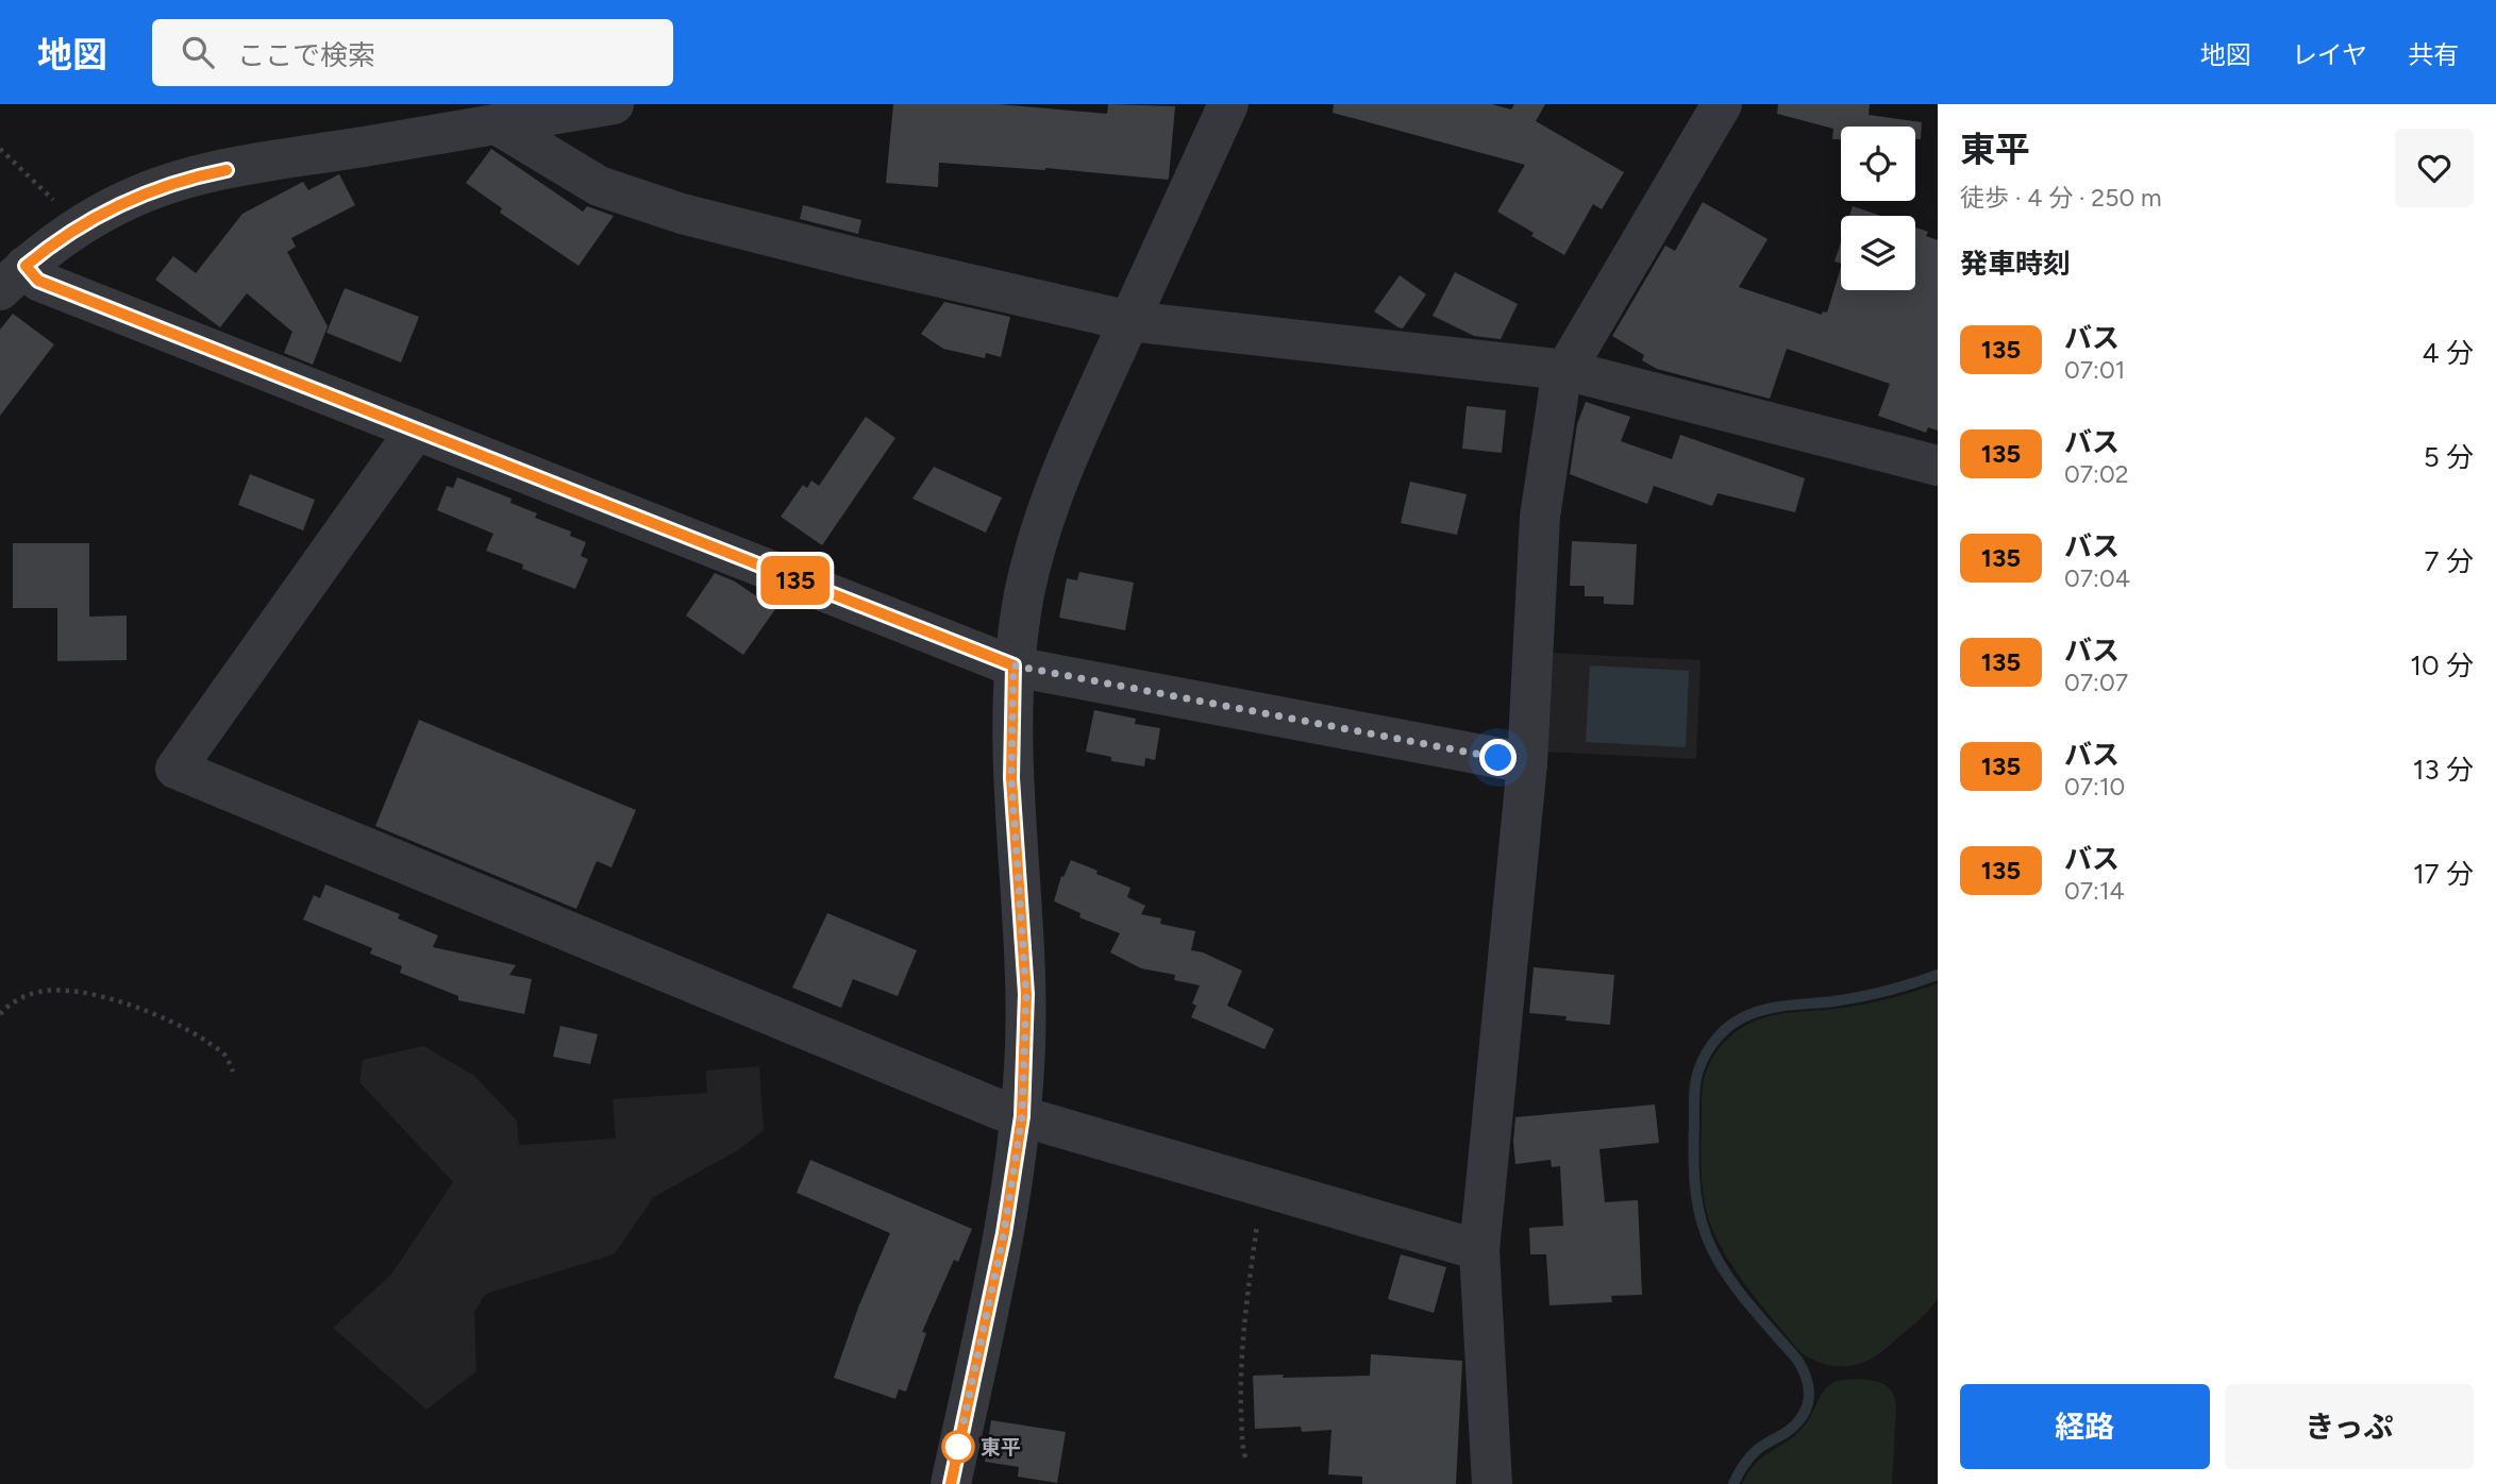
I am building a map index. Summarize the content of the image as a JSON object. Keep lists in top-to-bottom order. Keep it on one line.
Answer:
{"places":["東平"],"lines":["bus line 135"],"page":{"header":"地図","search":"ここで検索","nav":["地図","レイヤ","共有"],"on_map":"135","heading":[["東平","徒歩 · 4 分 · 250 m"],"発車時刻"],"list":[{"mark":"135","name":"バス","note":"07:01","value":"4 分"},{"mark":"135","name":"バス","note":"07:02","value":"5 分"},{"mark":"135","name":"バス","note":"07:04","value":"7 分"},{"mark":"135","name":"バス","note":"07:07","value":"10 分"},{"mark":"135","name":"バス","note":"07:10","value":"13 分"},{"mark":"135","name":"バス","note":"07:14","value":"17 分"}],"buttons":["経路","きっぷ"]}}
